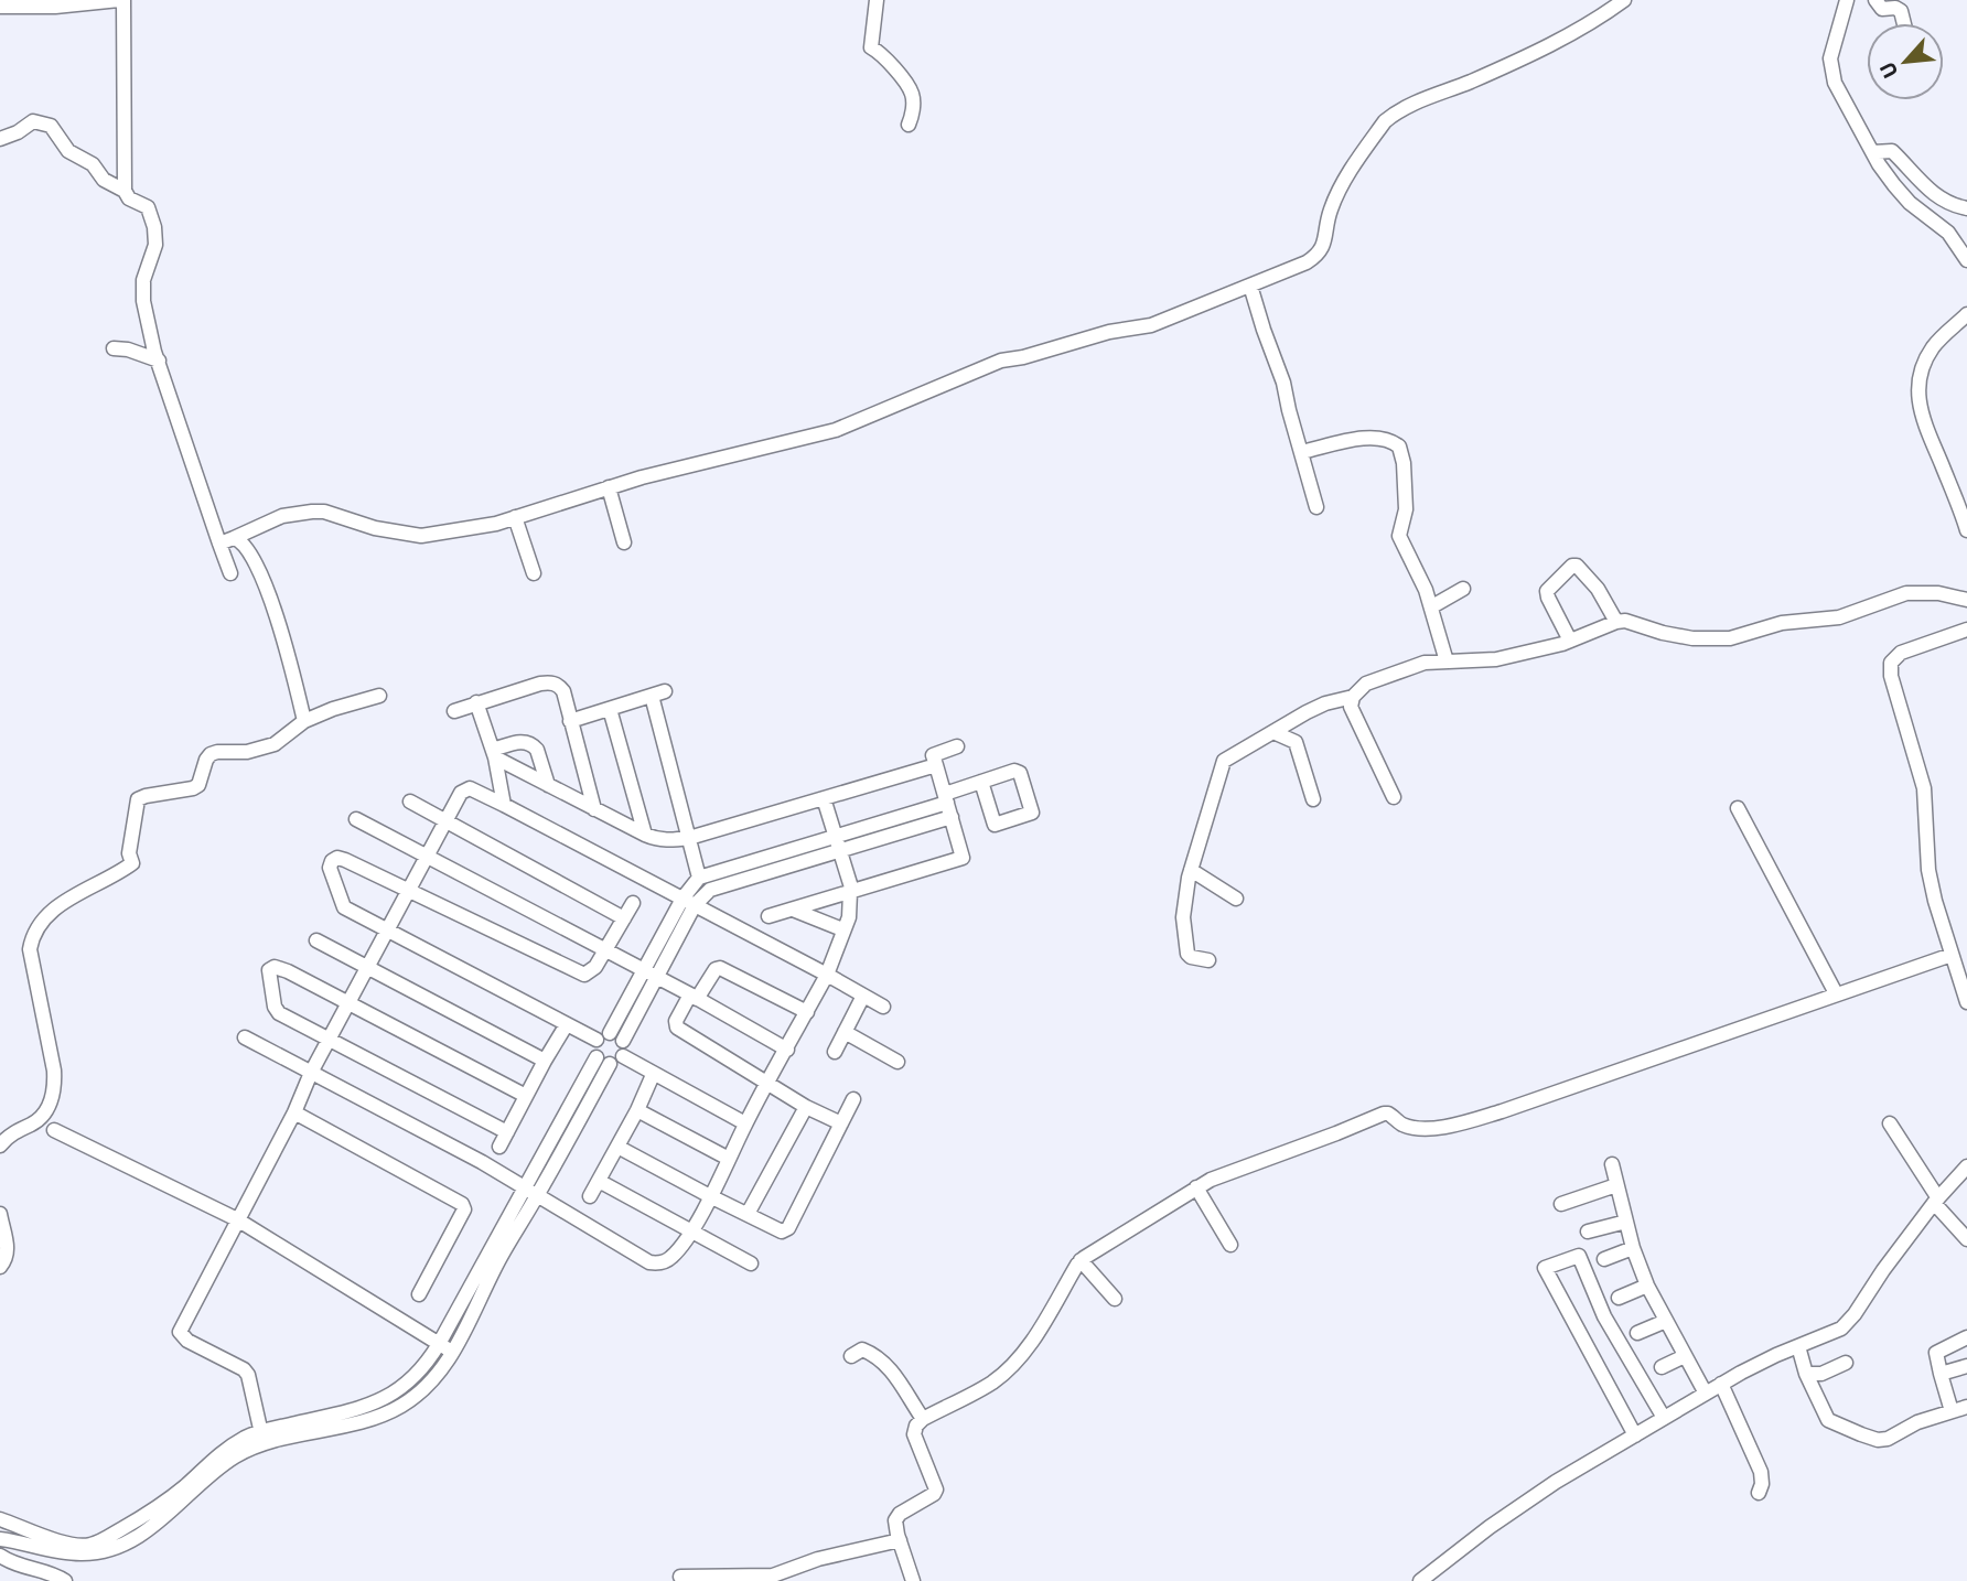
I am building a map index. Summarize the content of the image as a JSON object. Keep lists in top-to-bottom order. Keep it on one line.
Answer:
{"north":"bottom left"}
